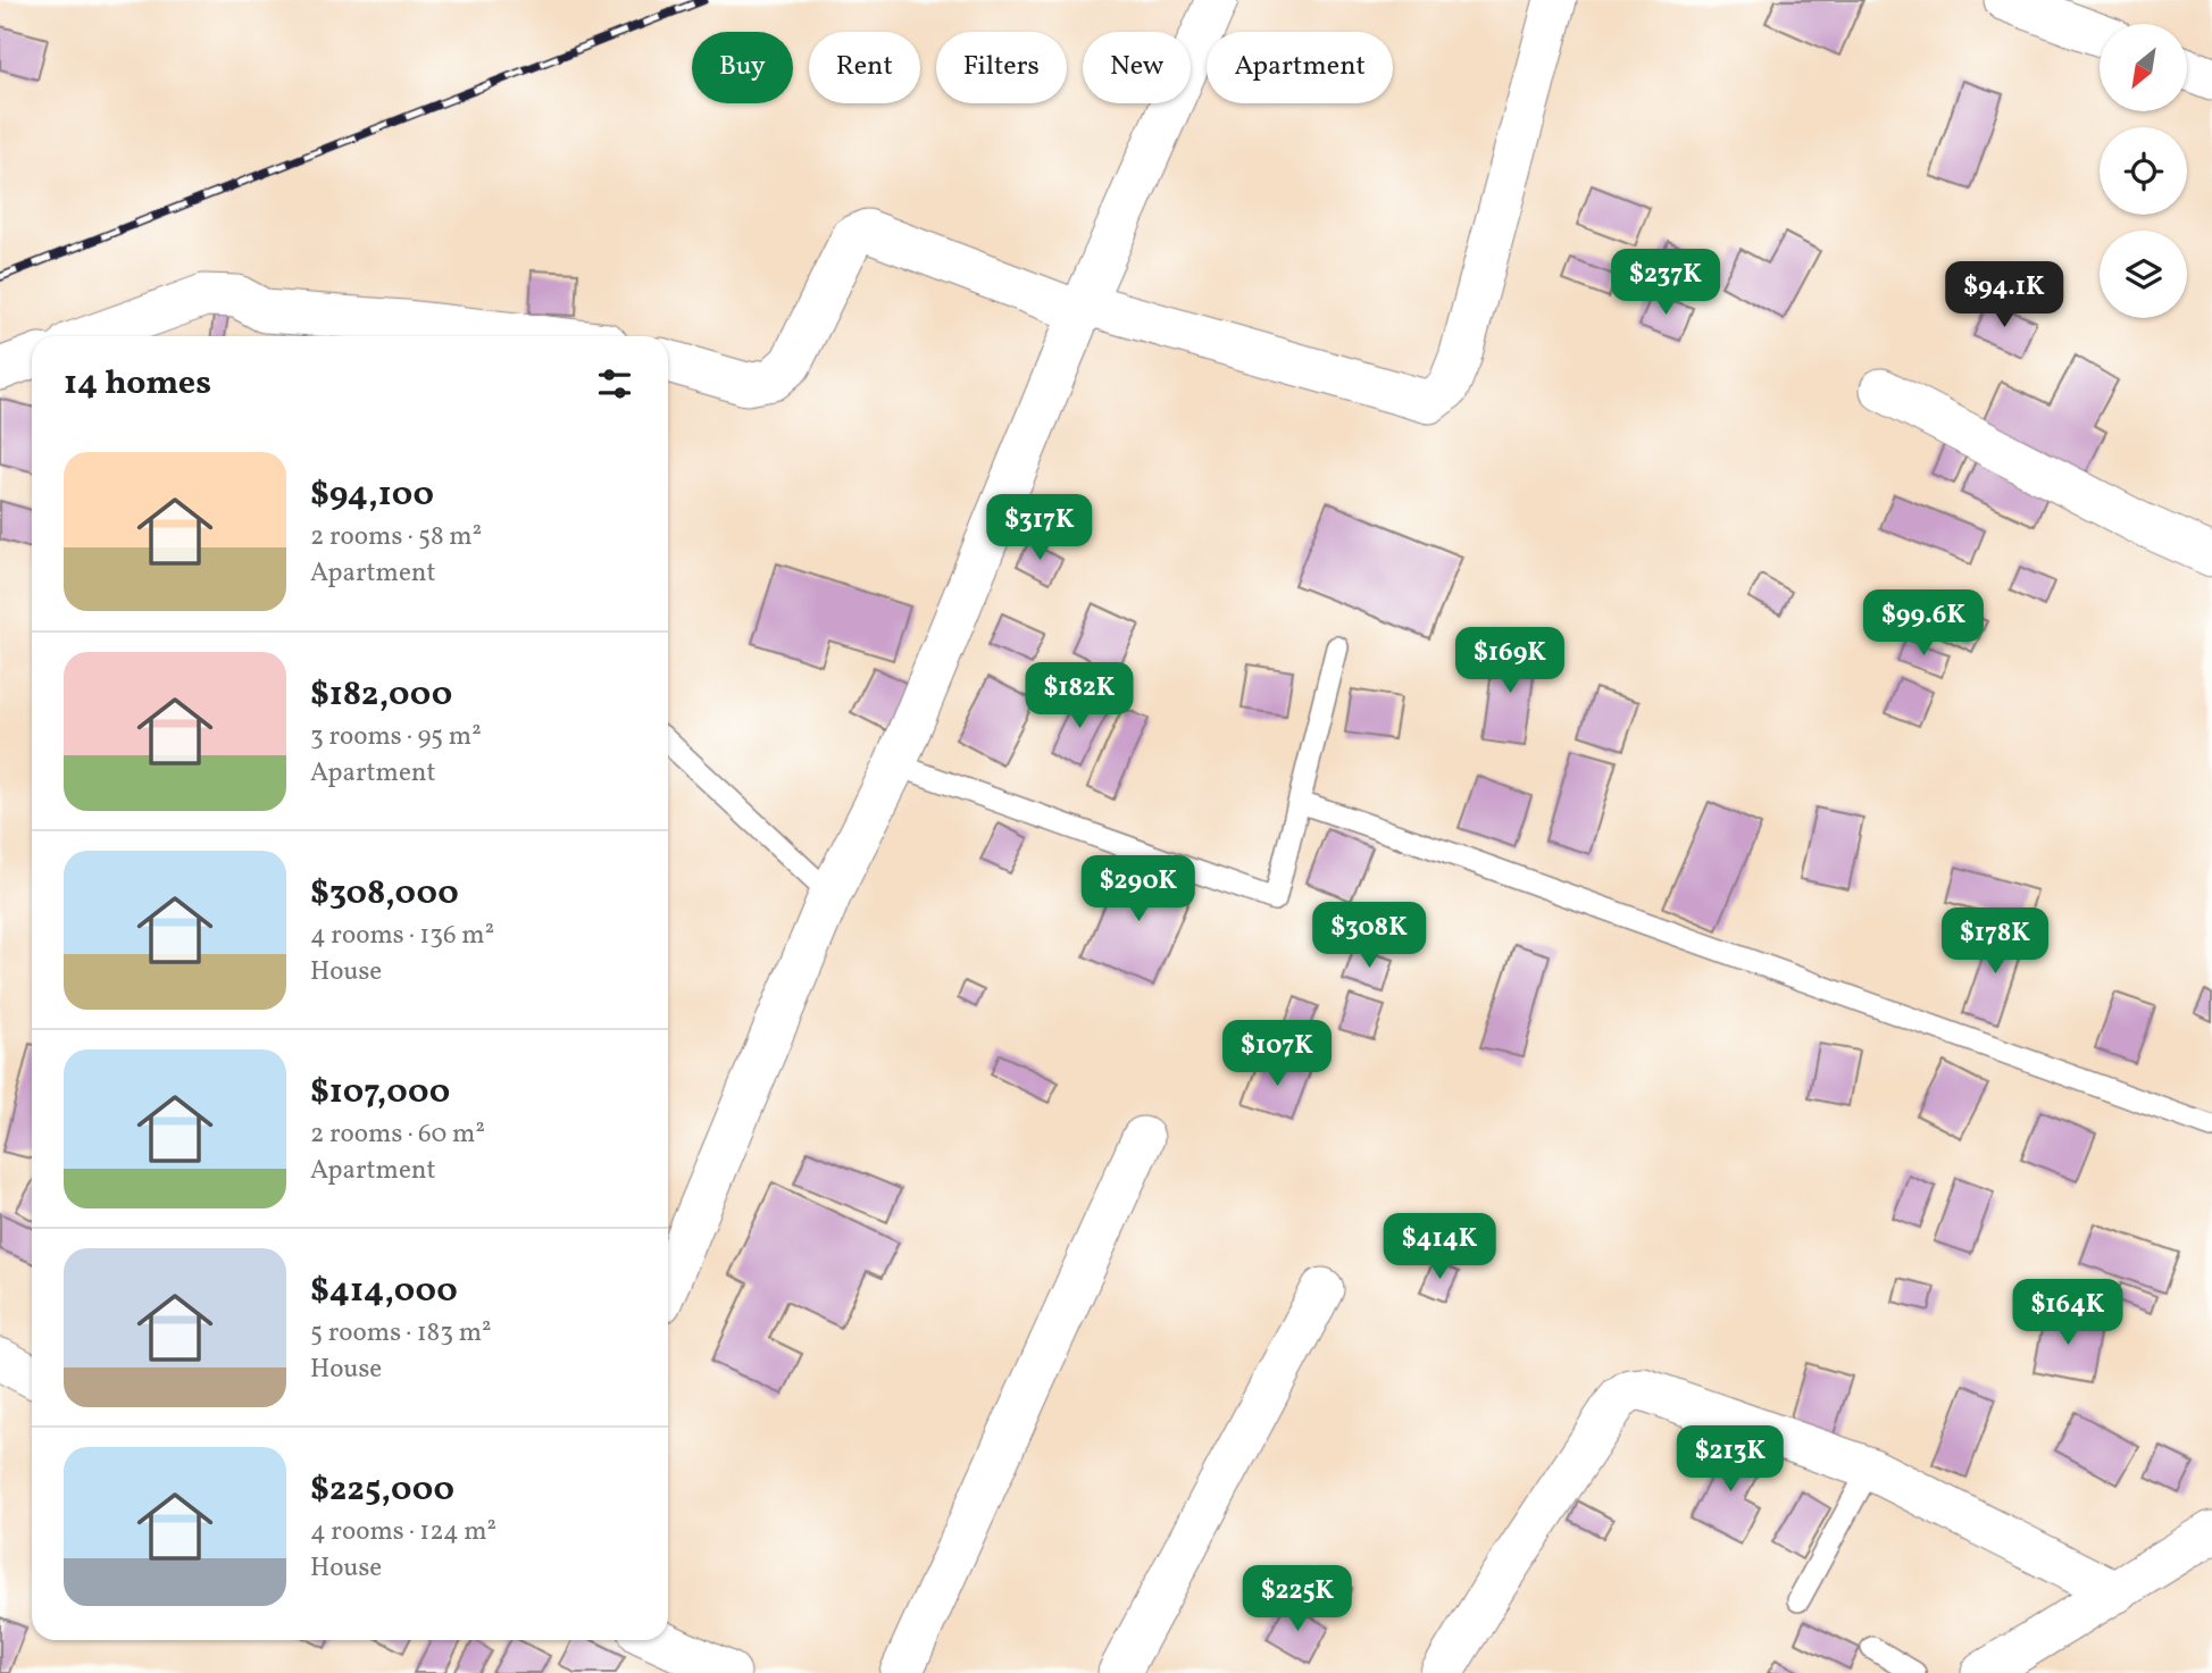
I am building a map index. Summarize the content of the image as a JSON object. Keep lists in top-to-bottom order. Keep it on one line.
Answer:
{"north":"bottom left","page":{"chip":["Buy","Rent","Filters","New","Apartment"],"price":["$237K","$94.1K","$317K","$99.6K","$169K","$182K","$290K","$308K","$178K","$107K","$414K","$164K","$213K","$225K"],"heading":"14 homes","list":[{"name":"$94,100","note":"2 rooms · 58 m² · Apartment"},{"name":"$182,000","note":"3 rooms · 95 m² · Apartment"},{"name":"$308,000","note":"4 rooms · 136 m² · House"},{"name":"$107,000","note":"2 rooms · 60 m² · Apartment"},{"name":"$414,000","note":"5 rooms · 183 m² · House"},{"name":"$225,000","note":"4 rooms · 124 m² · House"}]}}
